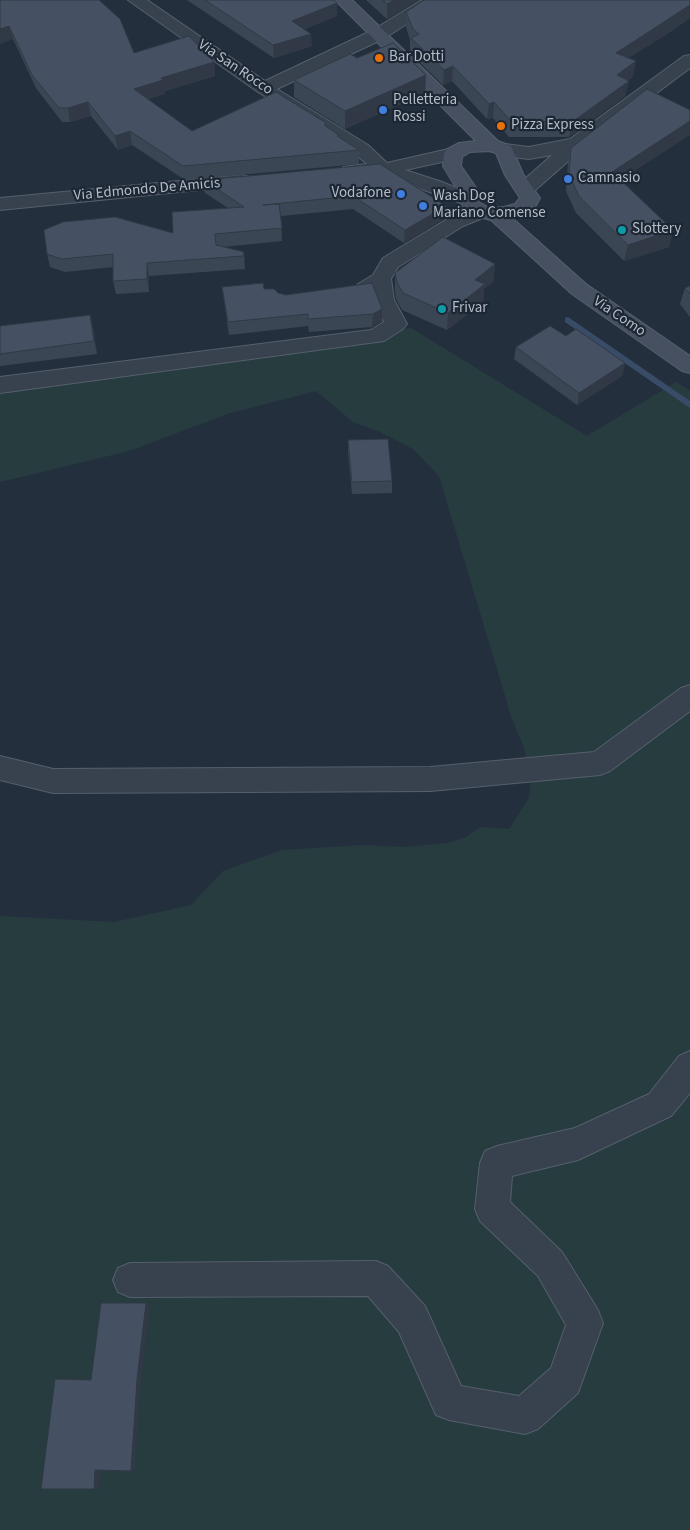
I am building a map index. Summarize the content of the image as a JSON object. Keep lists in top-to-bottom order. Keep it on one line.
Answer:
{"streets":{"main road":["Via Como"],"street":["Via San Rocco","Via Edmondo De Amicis"]},"crossings":[["Via San Rocco","Via Como"]],"places":["Bar Dotti","Pelletteria Rossi","Pizza Express","Camnasio","Vodafone","Wash Dog Mariano Comense","Slottery","Frivar"]}
